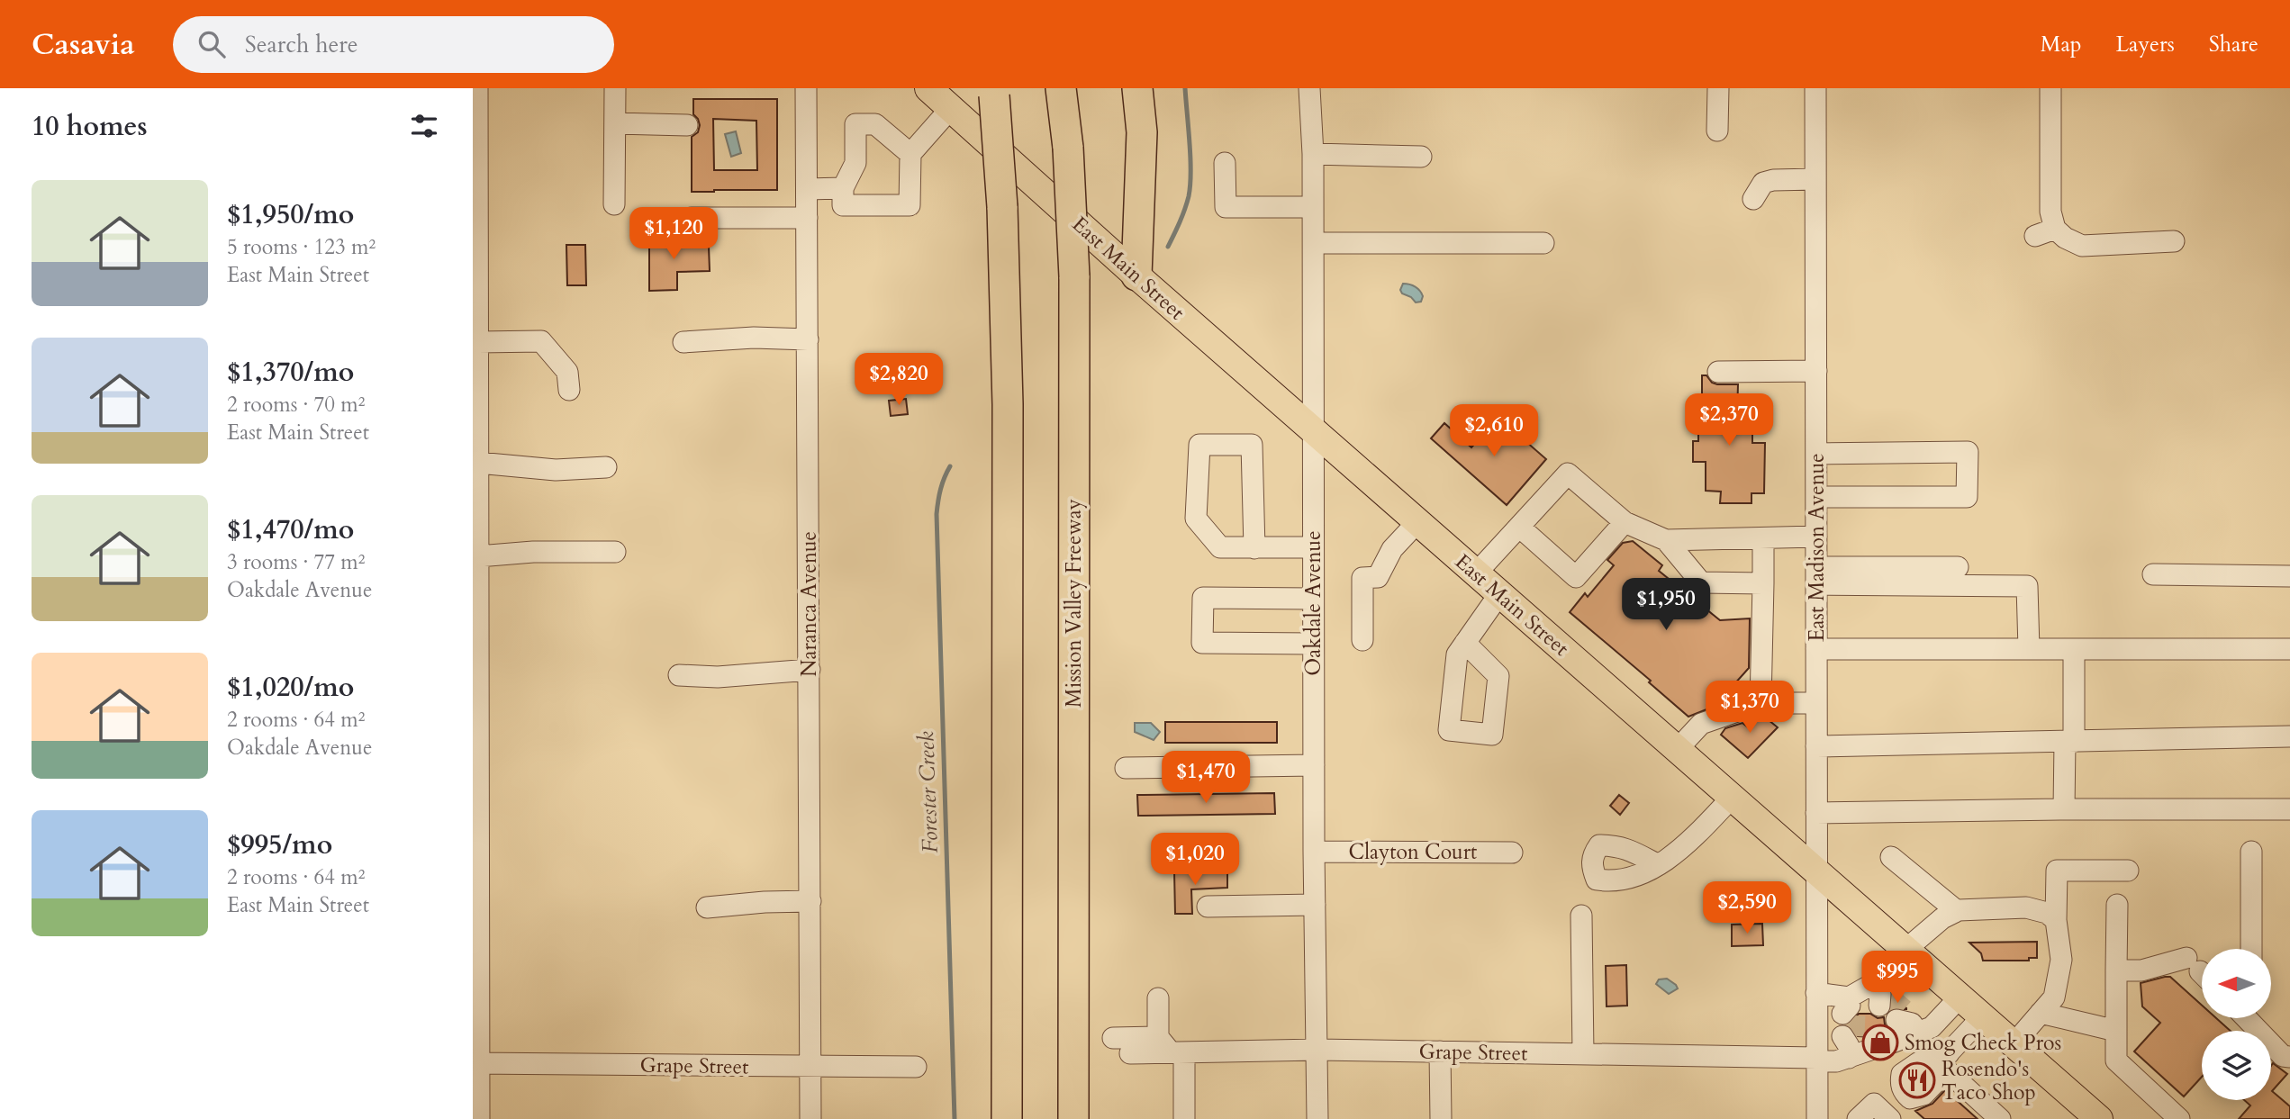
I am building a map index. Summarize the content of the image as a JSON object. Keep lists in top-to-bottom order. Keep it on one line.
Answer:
{"streets":{"highway":["Mission Valley Freeway"],"main road":["East Main Street"],"street":["East Madison Avenue","Oakdale Avenue","Naranca Avenue","Clayton Court","Grape Street"]},"crossings":[["East Main Street","East Madison Avenue"],["East Main Street","Oakdale Avenue"],["East Madison Avenue","Grape Street"],["Oakdale Avenue","Clayton Court"],["Oakdale Avenue","Grape Street"],["Naranca Avenue","Grape Street"]],"water":["Forester Creek"],"places":{"shop":["Smog Check Pros"],"restaurant":["Rosendo's Taco Shop"]},"north":"left","page":{"header":"Casavia","search":"Search here","nav":["Map","Layers","Share"],"heading":"10 homes","list":[{"name":"$1,950/mo","note":"5 rooms · 123 m² · East Main Street"},{"name":"$1,370/mo","note":"2 rooms · 70 m² · East Main Street"},{"name":"$1,470/mo","note":"3 rooms · 77 m² · Oakdale Avenue"},{"name":"$1,020/mo","note":"2 rooms · 64 m² · Oakdale Avenue"},{"name":"$995/mo","note":"2 rooms · 64 m² · East Main Street"}],"price":["$1,120","$2,820","$2,370","$2,610","$1,950","$1,370","$1,470","$1,020","$2,590","$995"]}}
